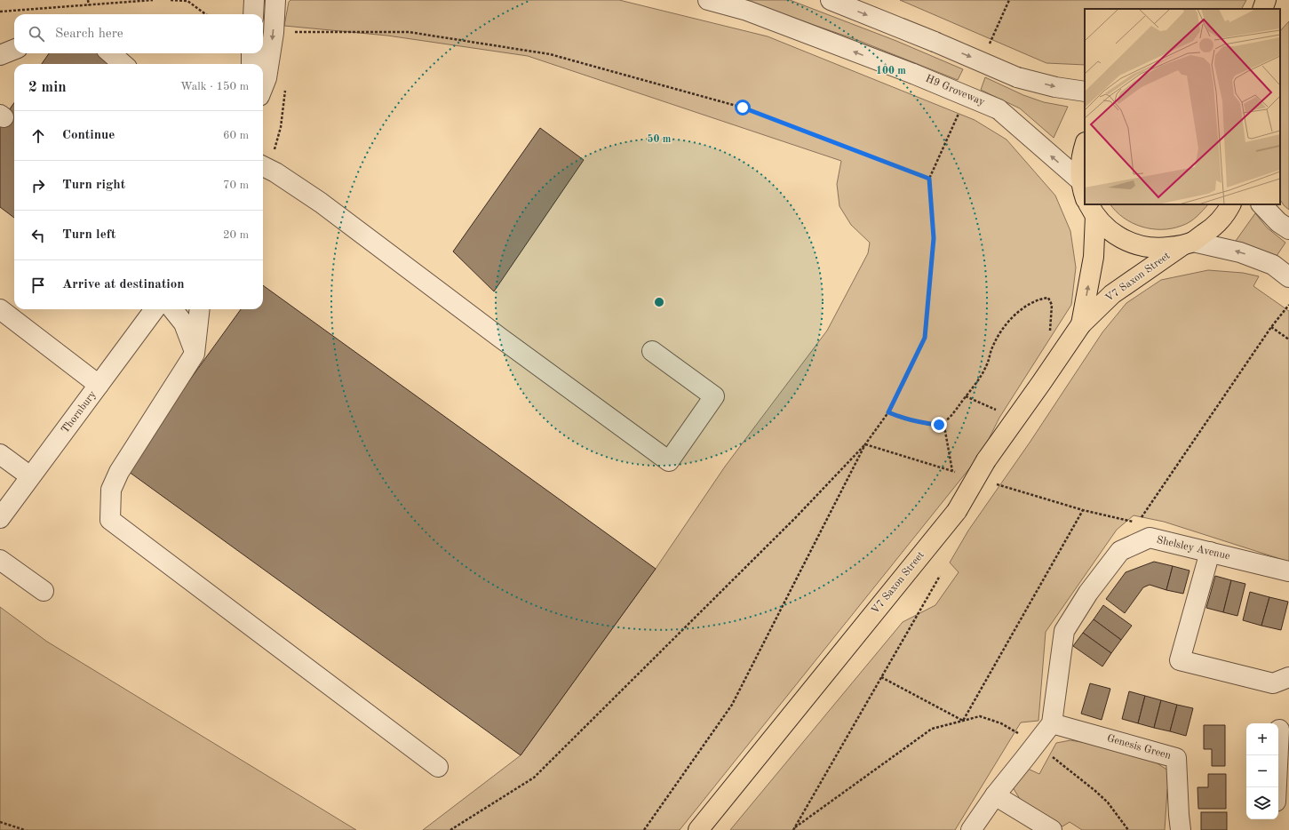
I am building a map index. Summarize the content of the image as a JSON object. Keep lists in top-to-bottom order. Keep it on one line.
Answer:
{"streets":{"main road":["V7 Saxon Street"],"street":["H9 Groveway","Thornbury","Shelsley Avenue","Genesis Green"]},"crossings":[["Shelsley Avenue","Genesis Green"]],"page":{"search":"Search here","heading":["2 min","Walk · 150 m"],"list":[["Continue","60 m"],["Turn right","70 m"],["Turn left","20 m"],"Arrive at destination"],"map_buttons":["+","−"]},"rings":["100 m","50 m"]}
